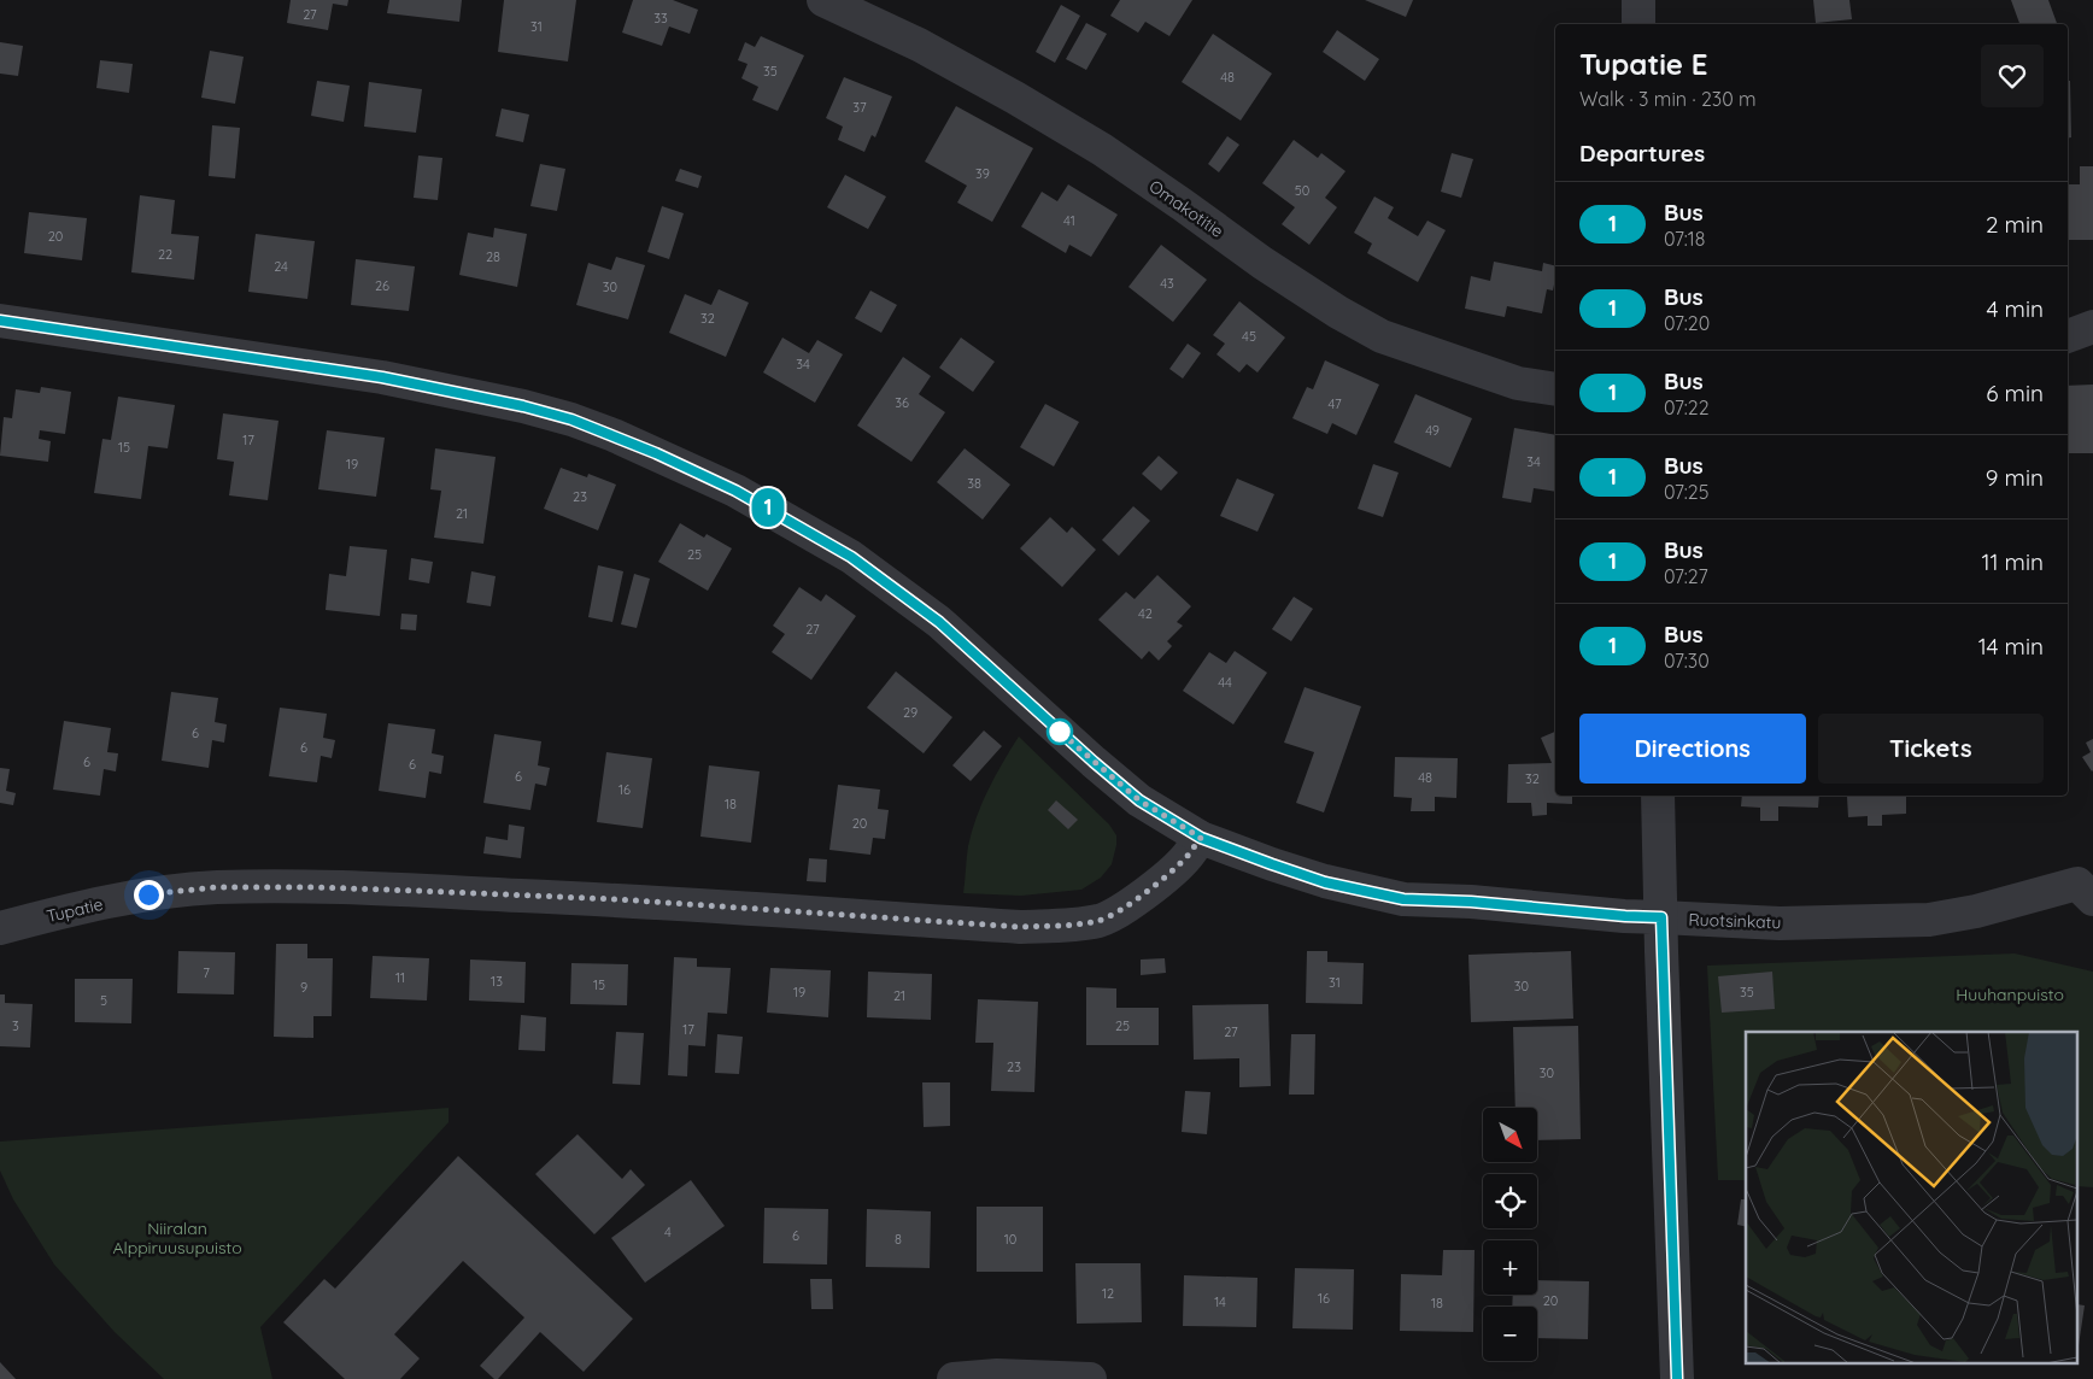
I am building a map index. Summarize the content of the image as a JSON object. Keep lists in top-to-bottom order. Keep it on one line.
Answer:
{"streets":{"street":["Omakotitie","Tupatie","Ruotsinkatu"]},"crossings":[["Tupatie","Ruotsinkatu"]],"parks":["Huuhanpuisto","Niiralan Alppiruusupuisto"],"lines":["bus line 1"],"house_numbers":["27","33","31","35","48","37","39","50","41","20","22","28","24","43","26","30","32","45","34","36","47","49","17","15","34","19","38","23","21","25","42","27","44","29","6","6","6","6","6","48","32","16","18","20","7","11","13","31","15","30","9","19","35","21","5","3","25","17","27","23","30","4","6","8","10","12","16","20","14","18"],"north":"bottom right","page":{"on_map":"1","heading":[["Tupatie E","Walk · 3 min · 230 m"],"Departures"],"list":[{"mark":"1","name":"Bus","note":"07:18","value":"2 min"},{"mark":"1","name":"Bus","note":"07:20","value":"4 min"},{"mark":"1","name":"Bus","note":"07:22","value":"6 min"},{"mark":"1","name":"Bus","note":"07:25","value":"9 min"},{"mark":"1","name":"Bus","note":"07:27","value":"11 min"},{"mark":"1","name":"Bus","note":"07:30","value":"14 min"}],"buttons":["Directions","Tickets"],"map_buttons":["+","−"]}}
